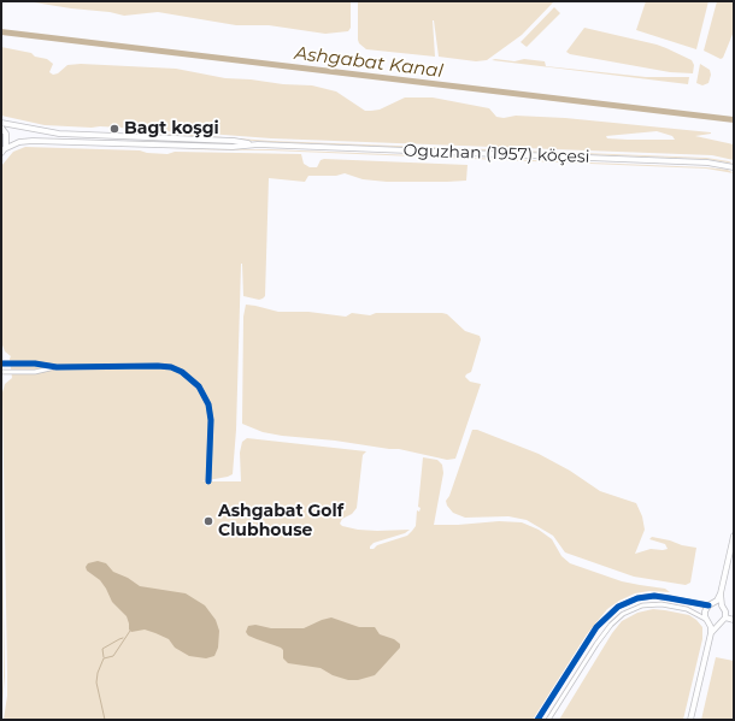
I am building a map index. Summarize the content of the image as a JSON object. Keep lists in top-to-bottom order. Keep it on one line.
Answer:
{"streets":{"main road":["Oguzhan (1957) köçesi"]},"water":["Ashgabat Kanal"],"places":["Bagt koşgi","Ashgabat Golf Clubhouse"]}
